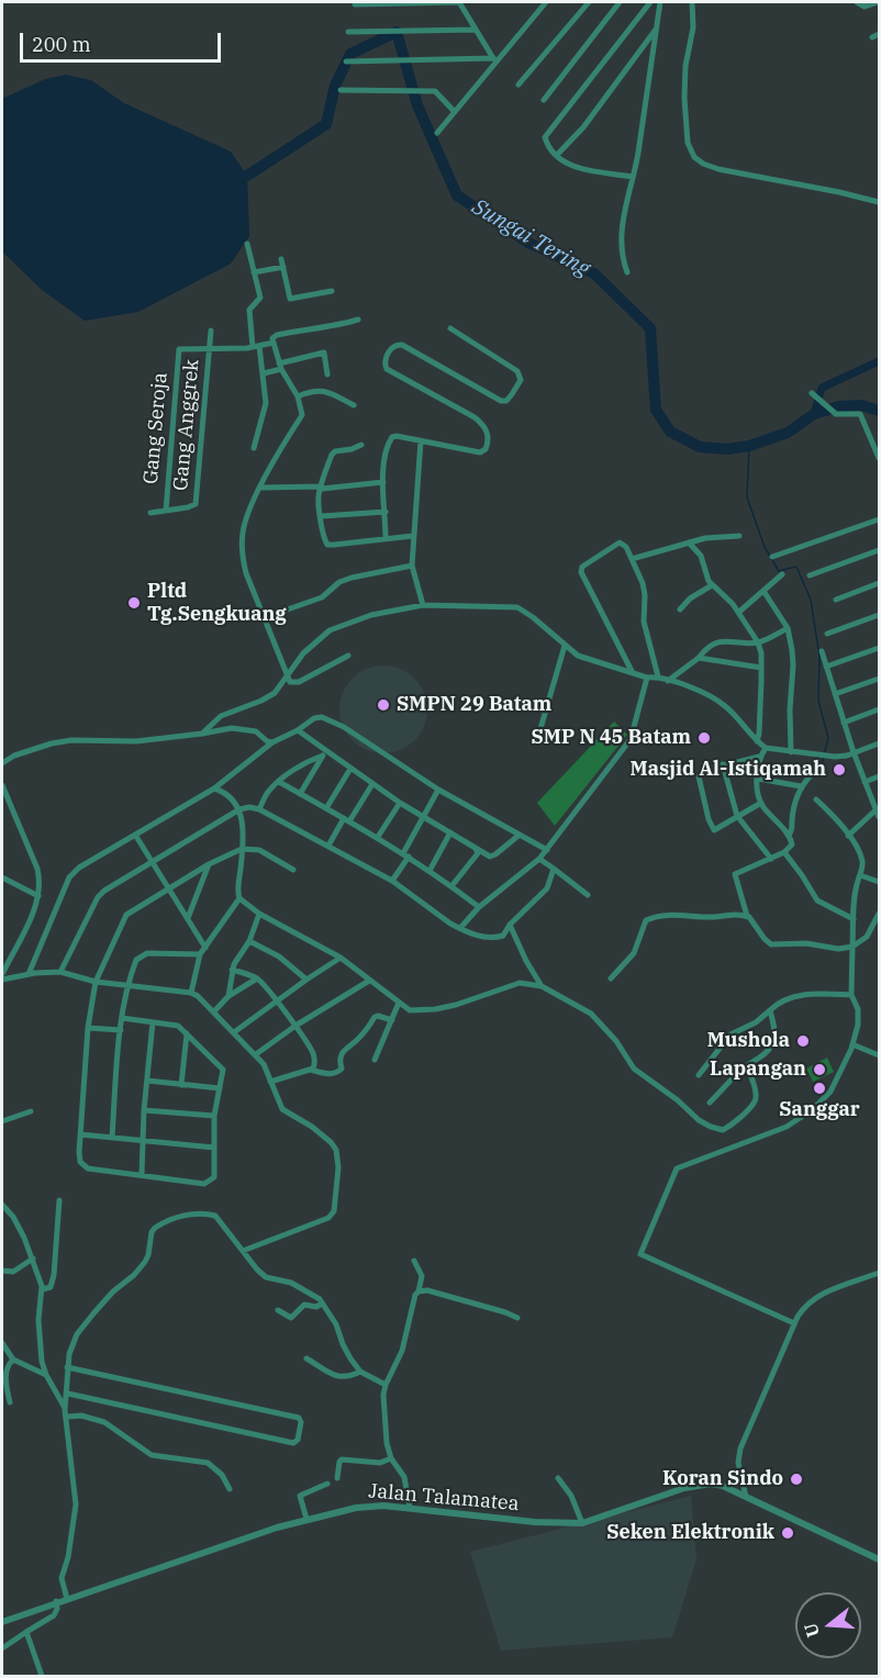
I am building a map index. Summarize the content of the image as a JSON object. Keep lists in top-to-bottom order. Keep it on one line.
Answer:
{"streets":{"street":["Gang Anggrek","Gang Seroja","Jalan Talamatea"]},"crossings":[["Gang Anggrek","Gang Seroja"]],"water":["Sungai Tering"],"places":["Pltd Tg.Sengkuang","SMPN 29 Batam","SMP N 45 Batam","Masjid Al-Istiqamah","Mushola","Lapangan","Sanggar","Koran Sindo","Seken Elektronik"],"scale_bar":"200 m","north":"left"}
